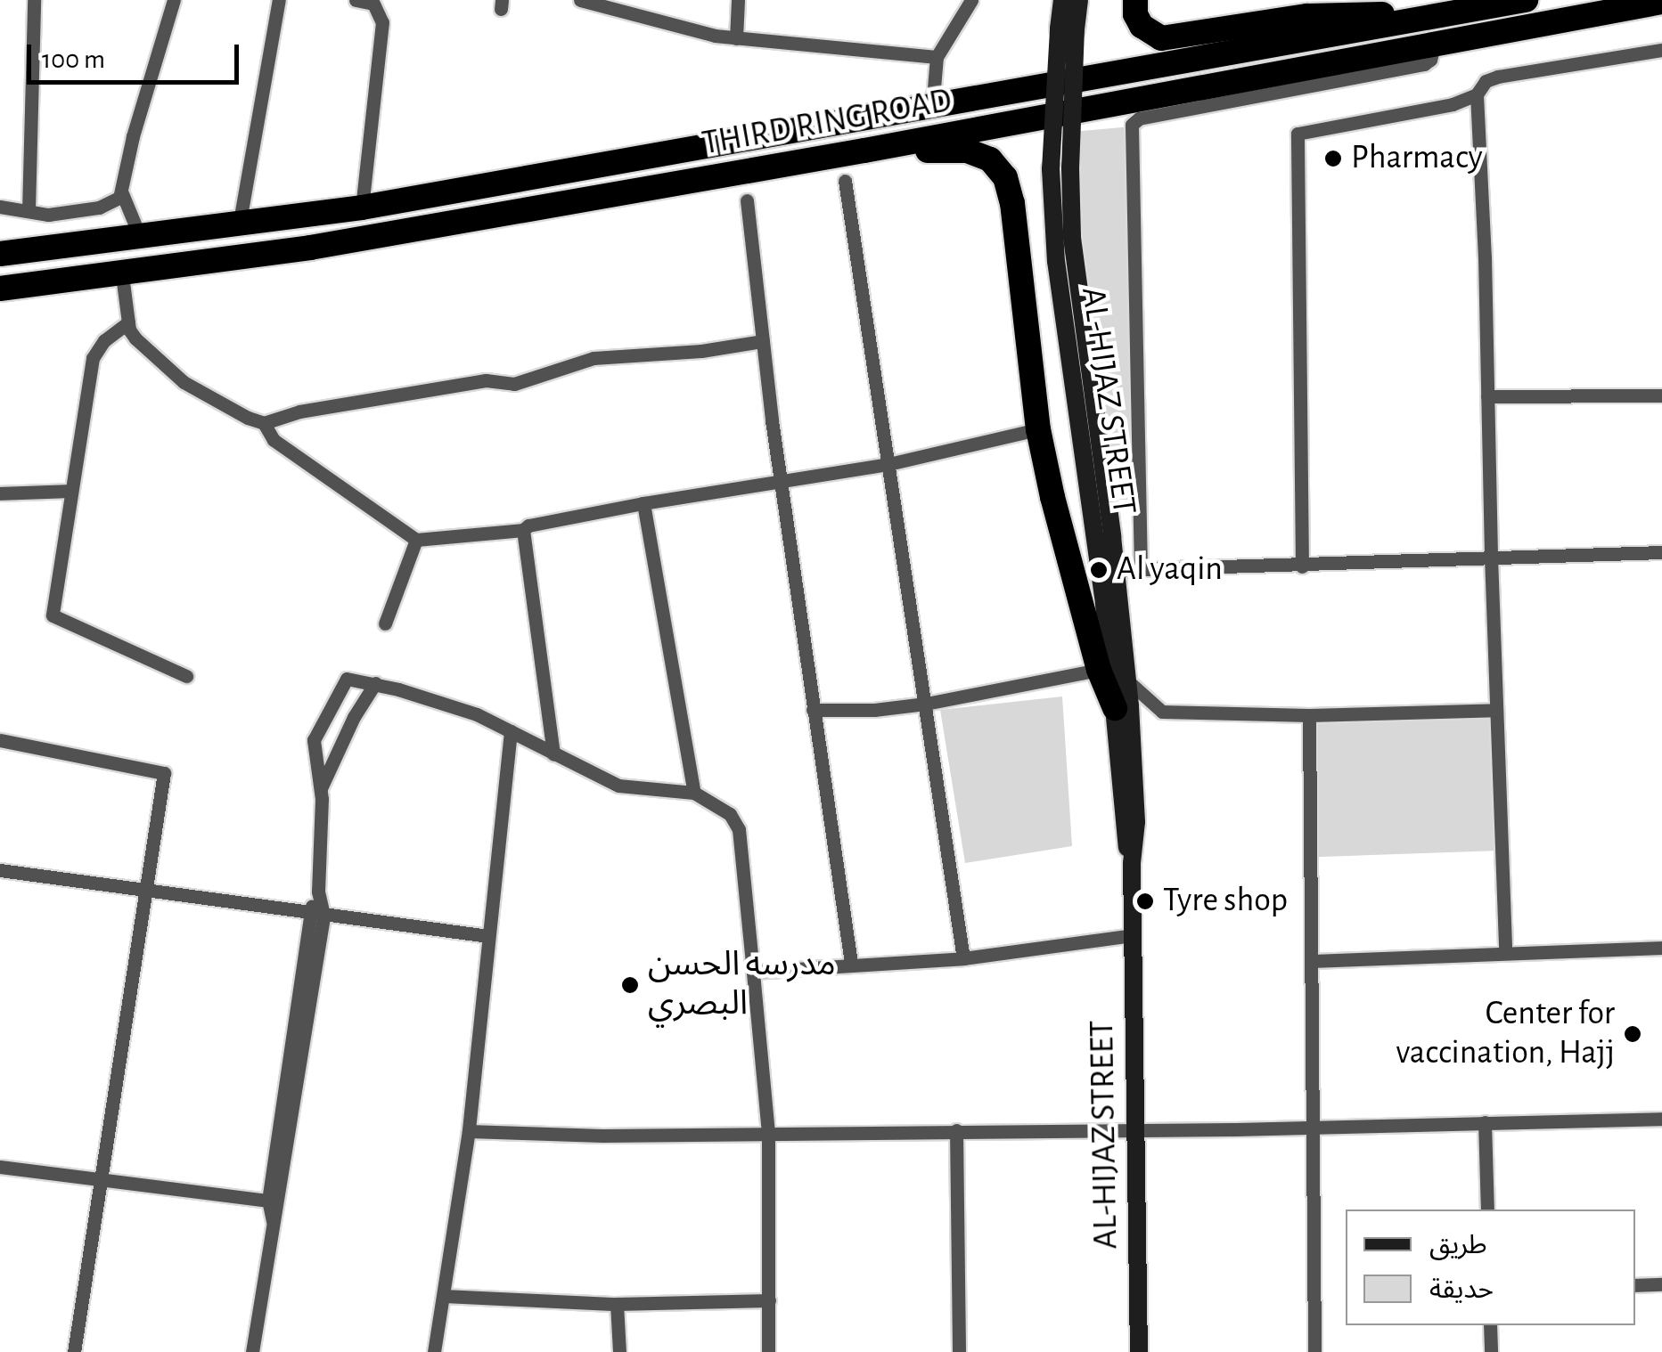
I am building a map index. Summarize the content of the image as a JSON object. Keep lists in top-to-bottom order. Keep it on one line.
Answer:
{"streets":{"highway":["THIRD RING ROAD"],"main road":["AL-HIJAZ STREET"]},"places":["Pharmacy","Al yaqin","Tyre shop","مدرسه الحسن البصري","Center for vaccination, Hajj"],"legend":["طريق","حديقة"],"scale_bar":"100 m"}
